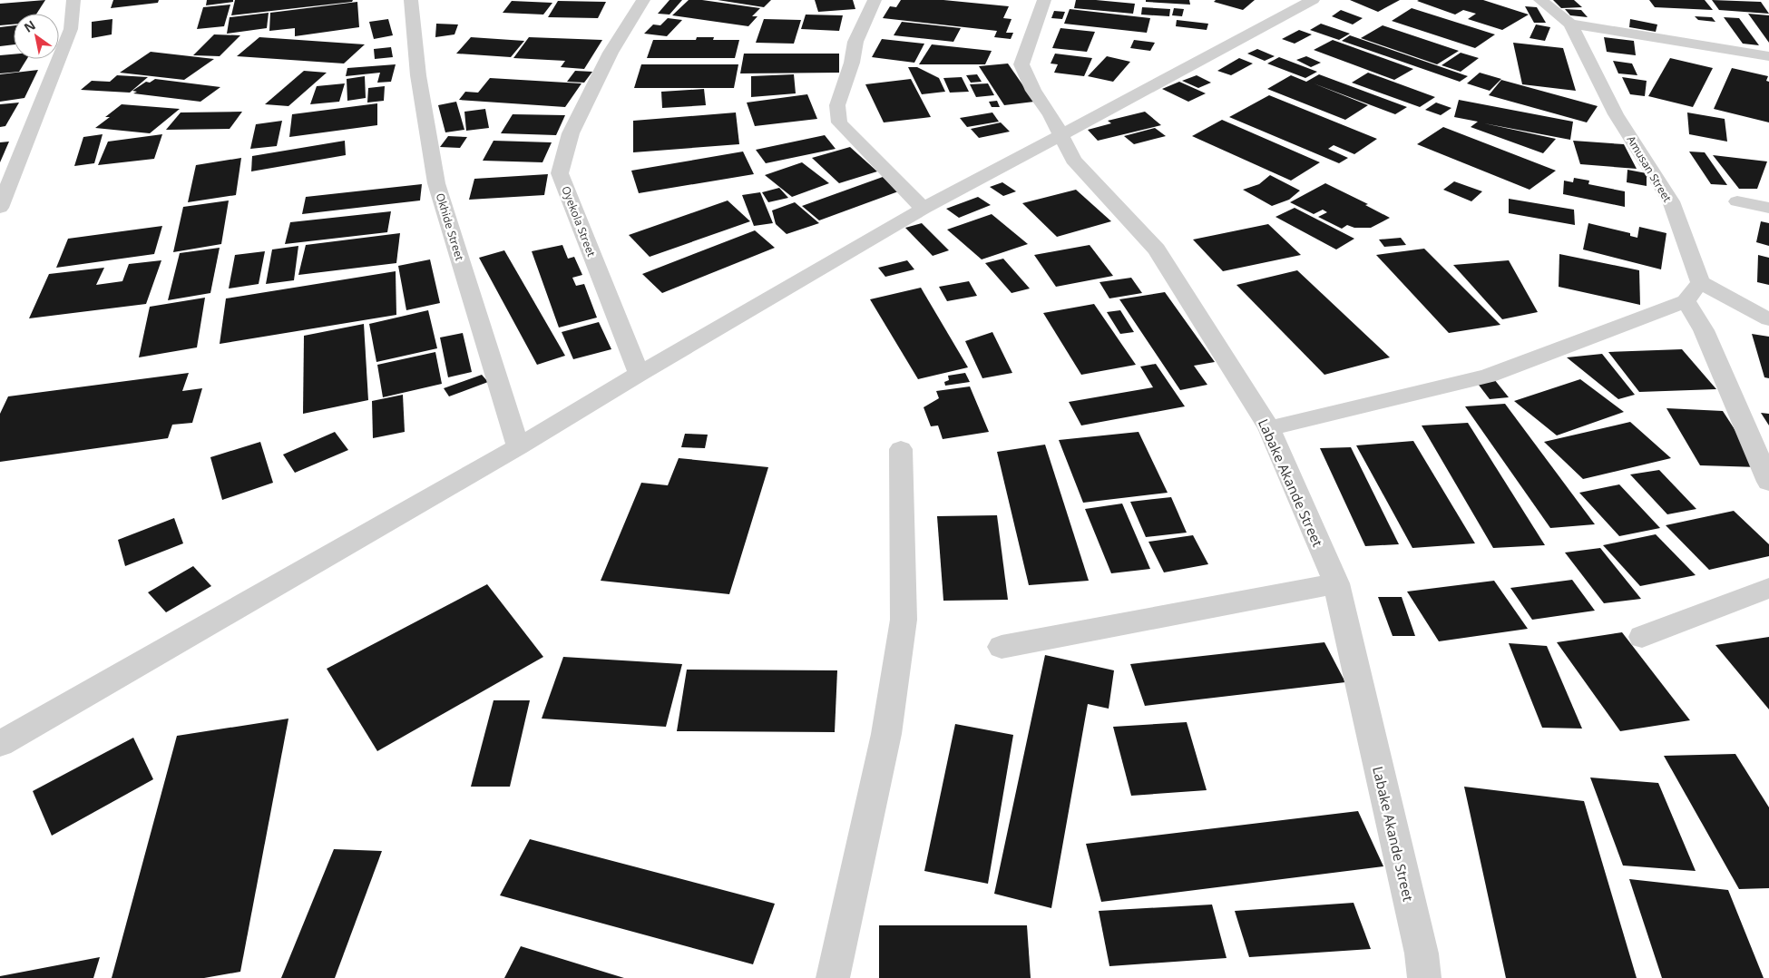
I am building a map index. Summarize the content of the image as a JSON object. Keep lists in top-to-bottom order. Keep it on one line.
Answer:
{"streets":{"street":["Amusan Street","Oyekola Street","Okhide Street","Labake Akande Street"]},"north":"top left"}
